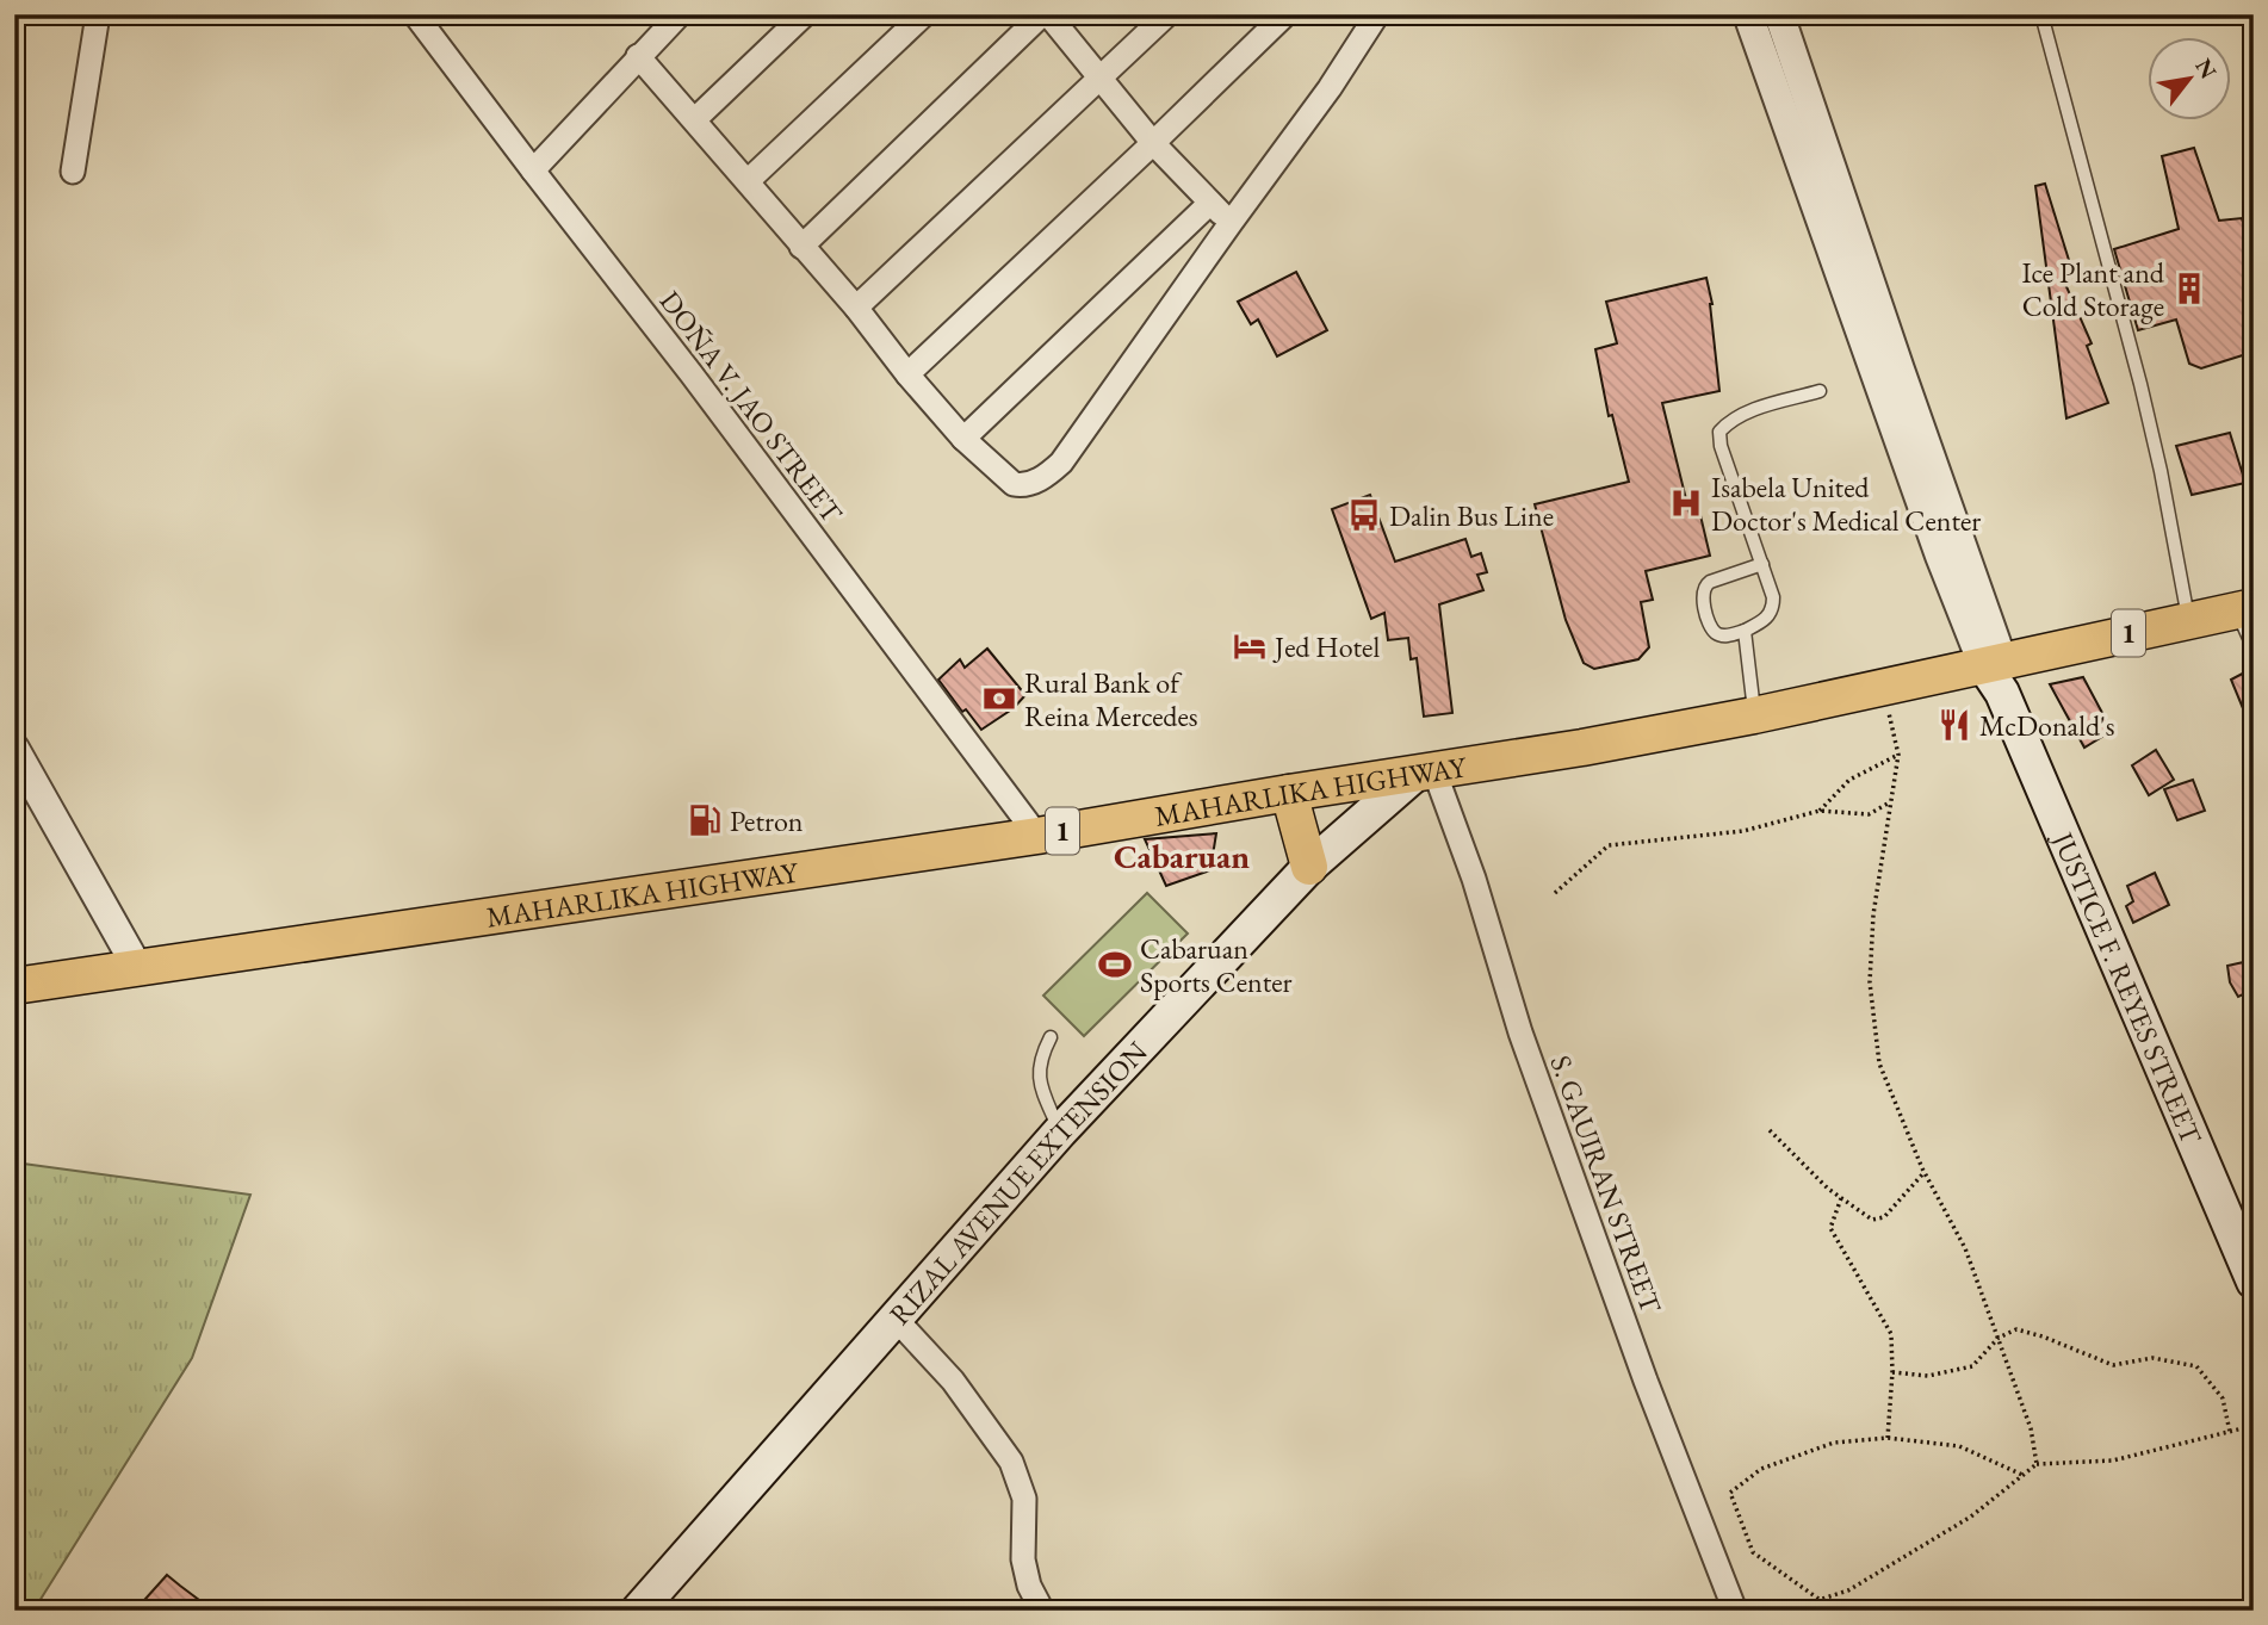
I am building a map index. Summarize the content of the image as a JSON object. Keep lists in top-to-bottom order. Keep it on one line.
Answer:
{"streets":{"main road":["1","MAHARLIKA HIGHWAY","JUSTICE F. REYES STREET","RIZAL AVENUE EXTENSION"],"street":["DOÑA V. JAO STREET","S. GAUIRAN STREET"]},"crossings":[["DOÑA V. JAO STREET","MAHARLIKA HIGHWAY"],["MAHARLIKA HIGHWAY","JUSTICE F. REYES STREET"],["MAHARLIKA HIGHWAY","RIZAL AVENUE EXTENSION"],["MAHARLIKA HIGHWAY","S. GAUIRAN STREET"],["RIZAL AVENUE EXTENSION","S. GAUIRAN STREET"]],"districts":["Cabaruan"],"places":{"building":["Ice Plant and Cold Storage"],"hospital":["Isabela United Doctor's Medical Center"],"bus stop":["Dalin Bus Line"],"hotel":["Jed Hotel"],"bank":["Rural Bank of Reina Mercedes"],"restaurant":["McDonald's"],"fuel station":["Petron"],"sports":["Cabaruan Sports Center"]},"north":"top right"}
